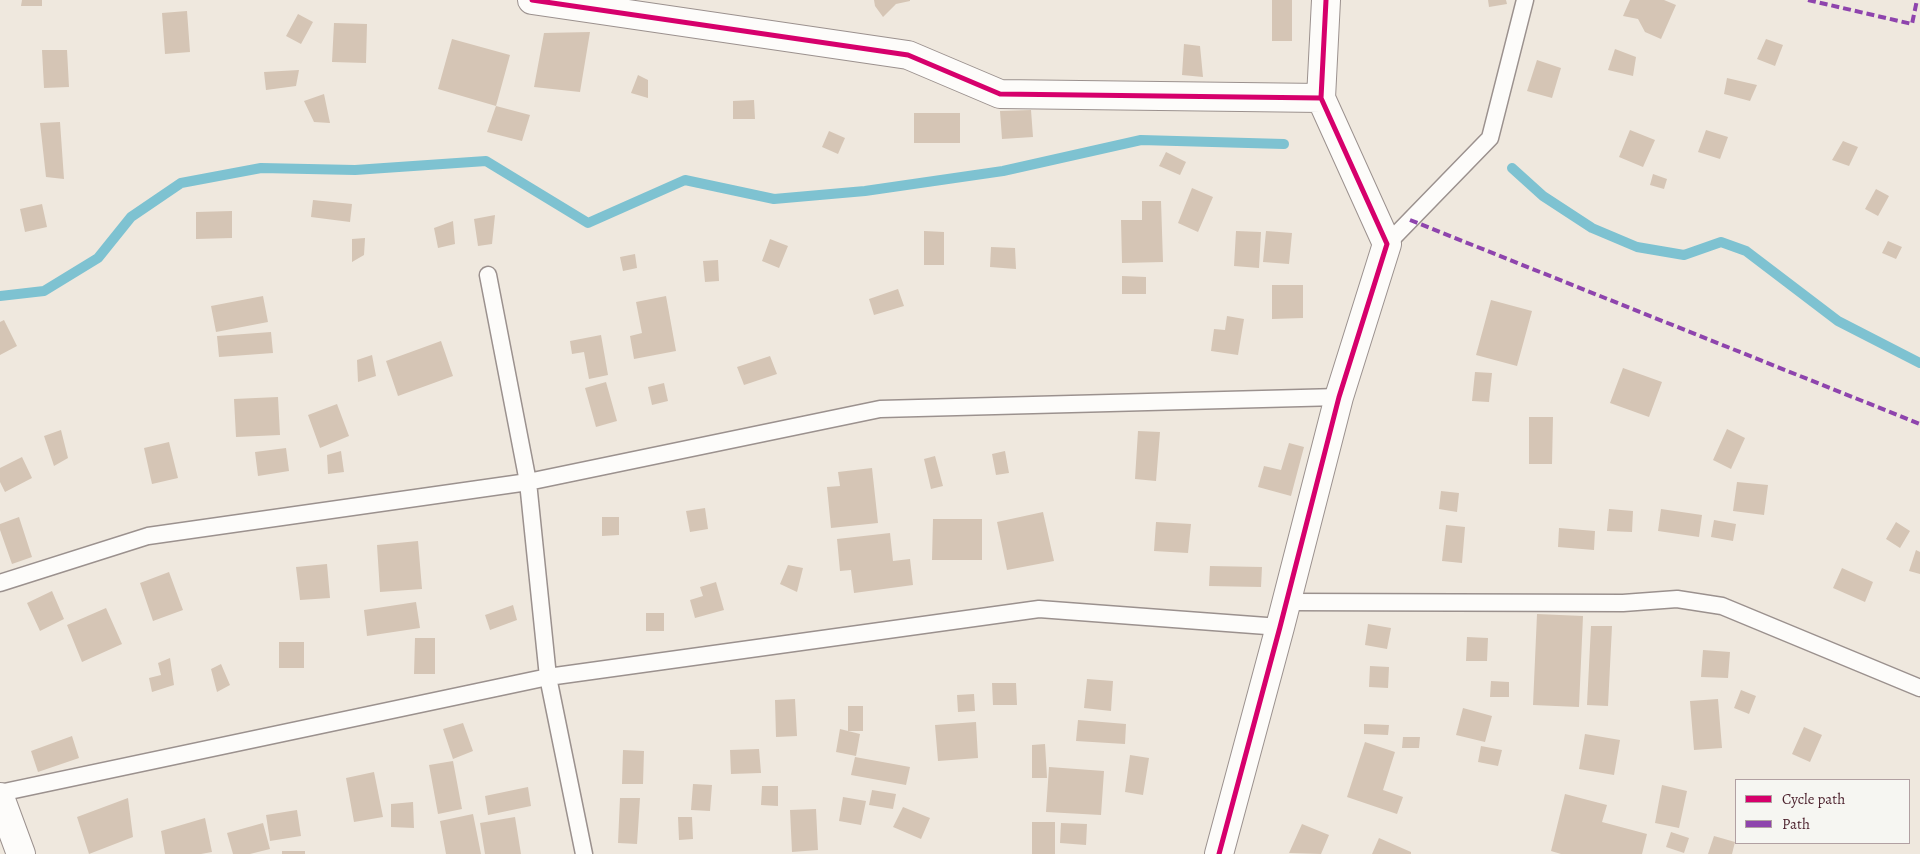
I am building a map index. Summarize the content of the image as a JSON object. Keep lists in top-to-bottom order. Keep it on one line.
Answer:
{"legend":["Cycle path","Path"]}
